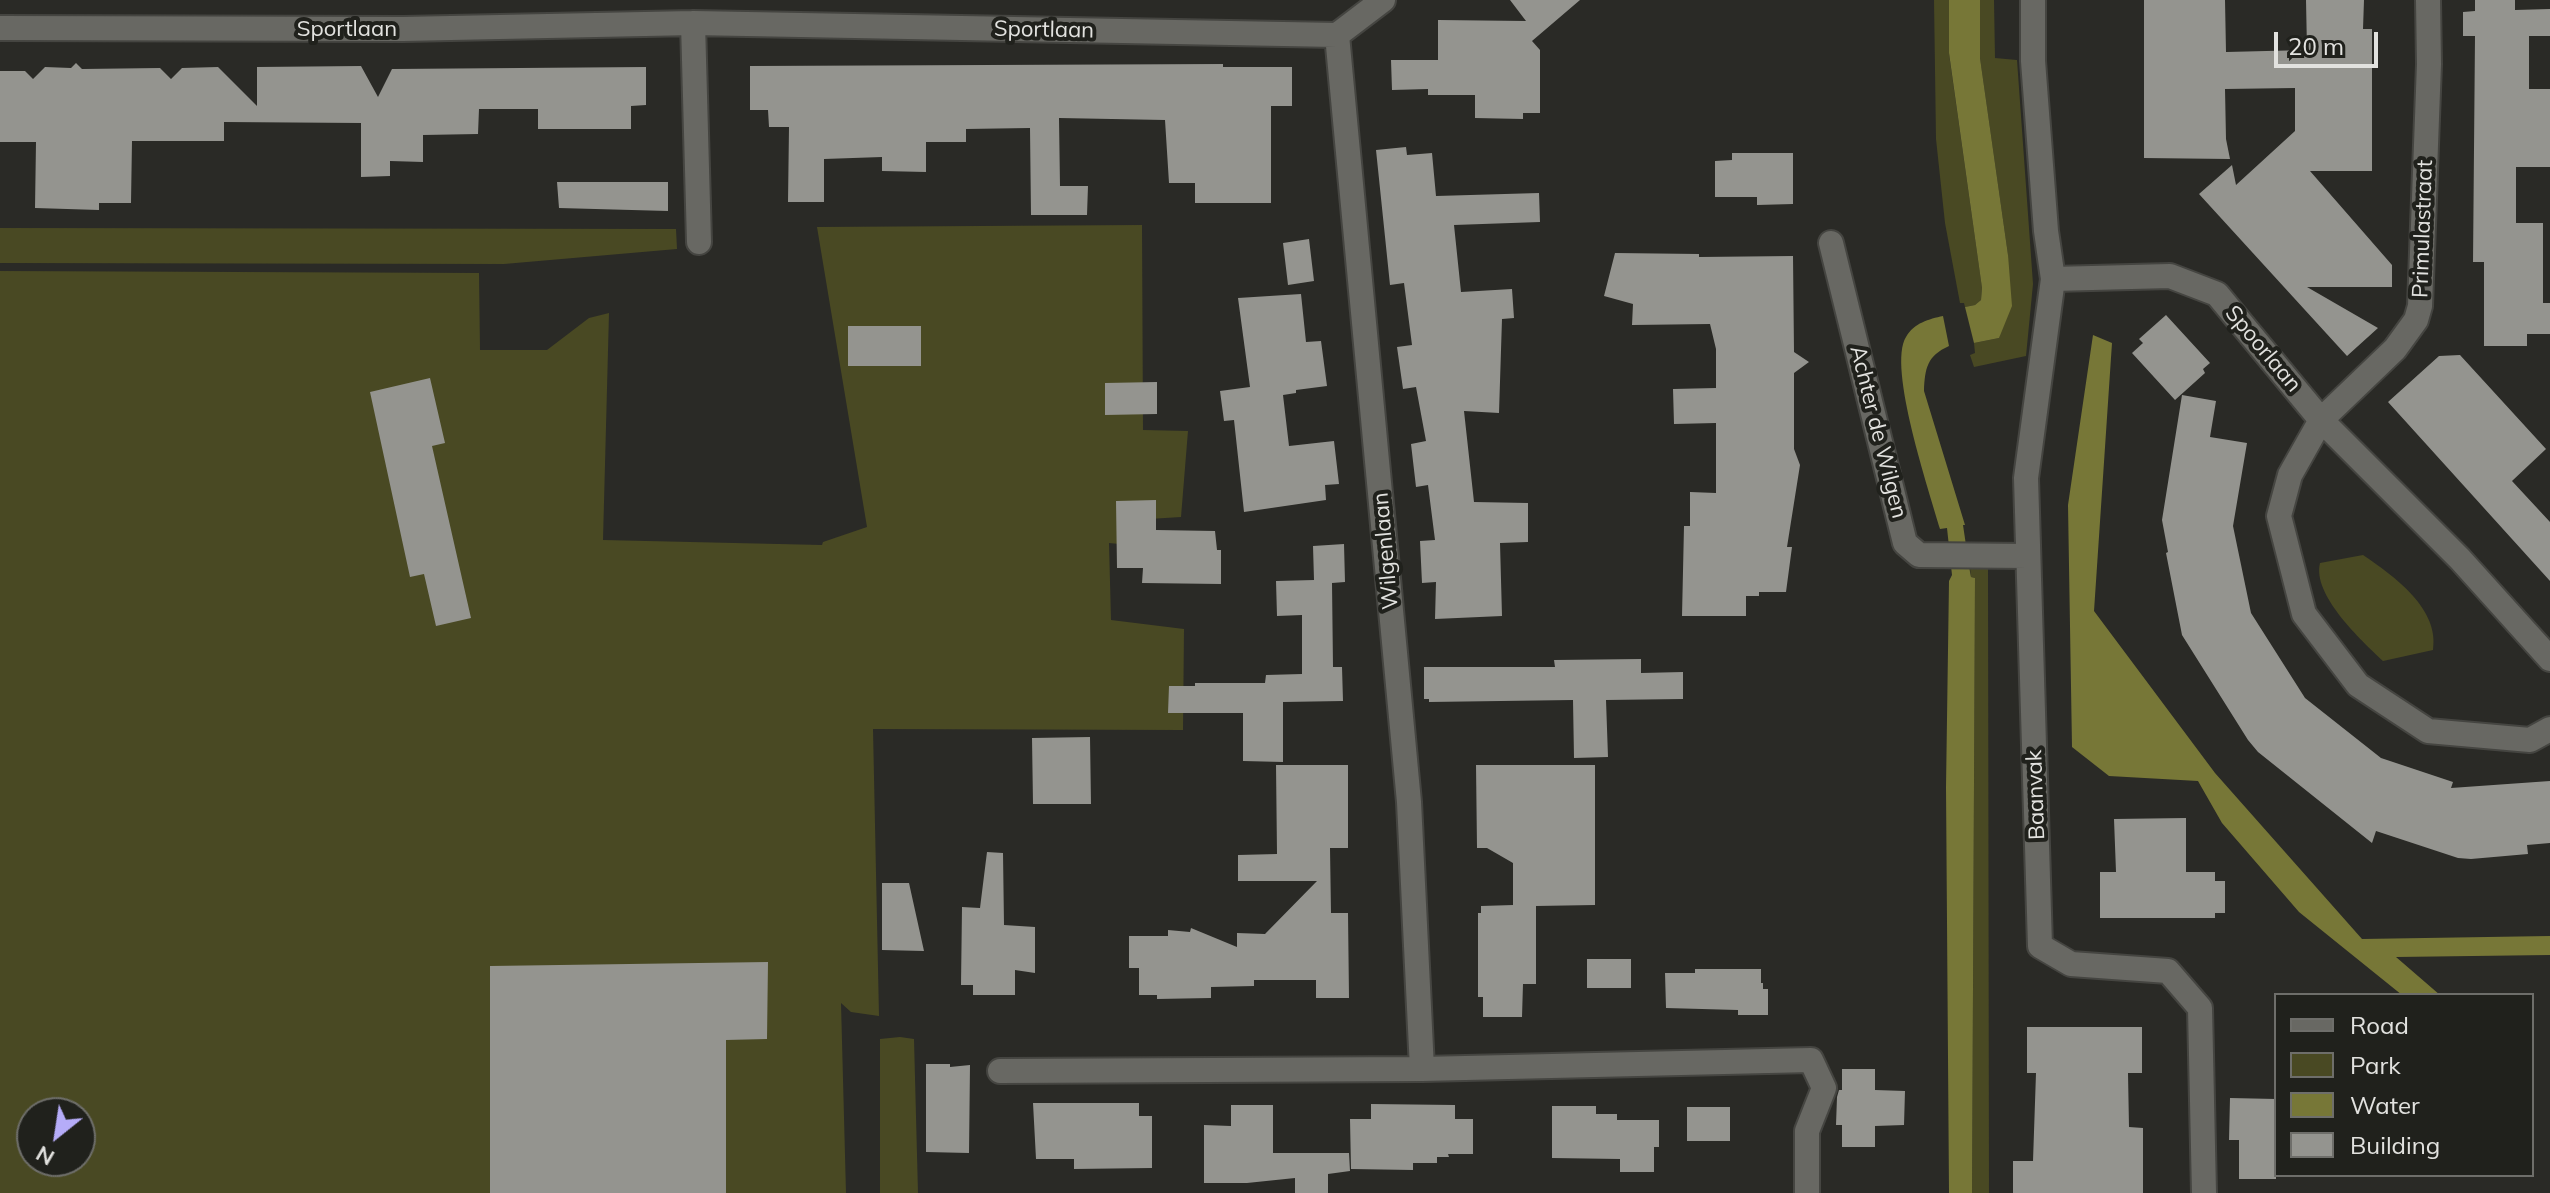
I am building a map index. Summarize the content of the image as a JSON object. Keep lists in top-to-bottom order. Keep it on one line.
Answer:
{"streets":{"street":["Sportlaan","Primulastraat","Spoorlaan","Achter de Wilgen","Wilgenlaan","Baanvak"]},"crossings":[["Sportlaan","Wilgenlaan"],["Primulastraat","Spoorlaan"],["Spoorlaan","Baanvak"],["Achter de Wilgen","Baanvak"]],"legend":["Road","Park","Water","Building"],"scale_bar":"20 m","north":"bottom left"}
